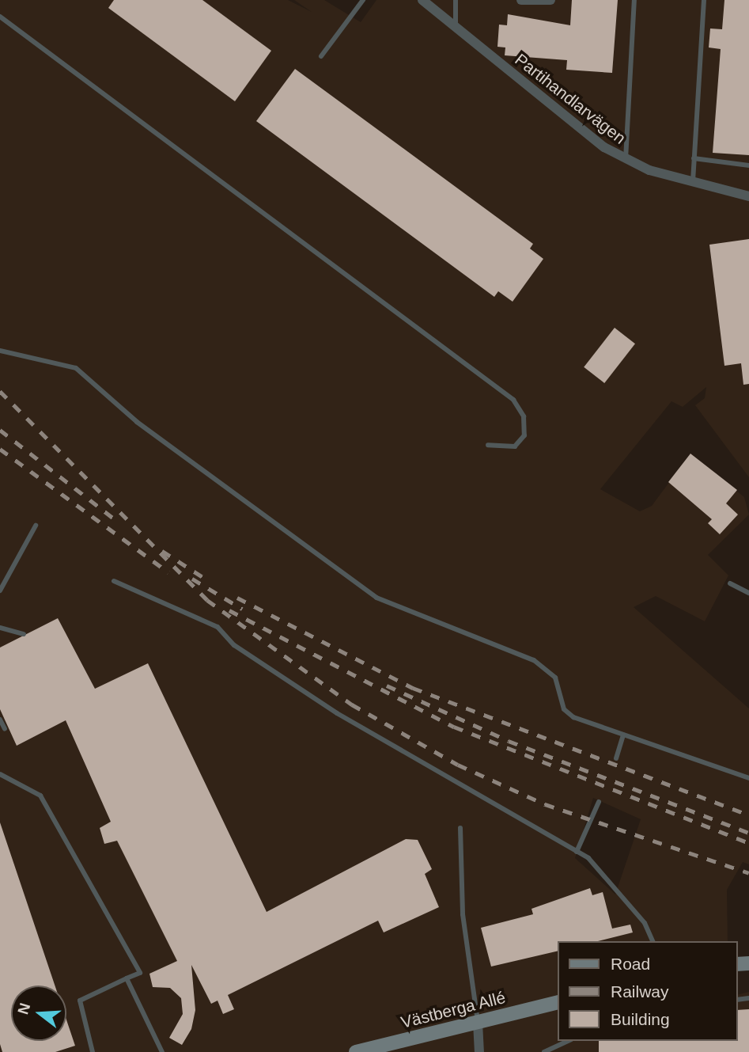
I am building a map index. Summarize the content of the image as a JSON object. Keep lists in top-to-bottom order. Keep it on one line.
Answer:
{"streets":{"street":["Partihandlarvägen","Västberga Allé"]},"legend":["Road","Railway","Building"],"north":"left"}
